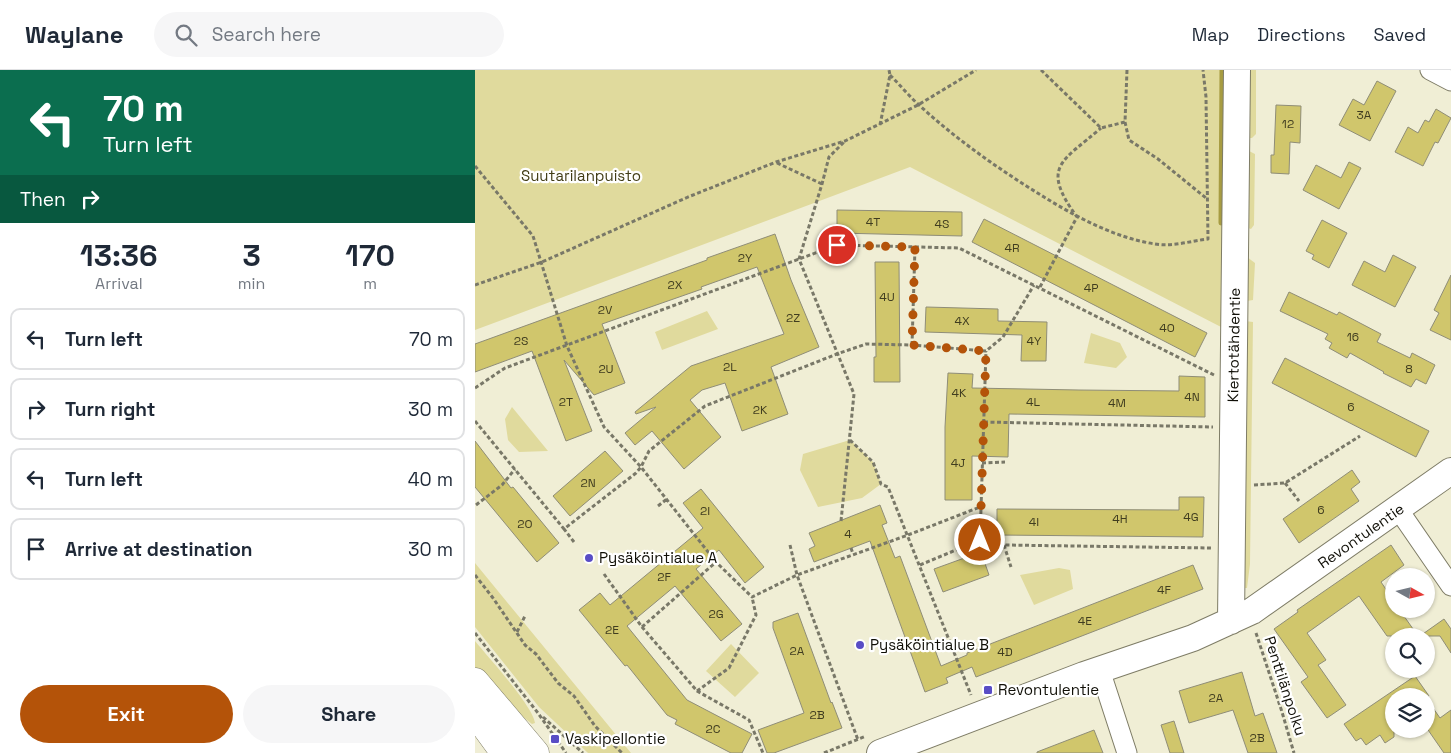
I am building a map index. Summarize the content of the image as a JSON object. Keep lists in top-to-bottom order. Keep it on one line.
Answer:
{"streets":{"street":["Kiertotähdentie","Revontulentie"],"path":["Penttilänpolku"]},"crossings":[["Kiertotähdentie","Revontulentie"],["Kiertotähdentie","Penttilänpolku"],["Revontulentie","Penttilänpolku"]],"parks":["Suutarilanpuisto"],"places":{"other":["Pysäköintialue A","Pysäköintialue B"],"transit":["Revontulentie","Vaskipellontie"]},"house_numbers":["3A","12","4T","4S","4R","2Y","2X","4P","4U","2V","2Z","4X","4O","16","2S","4Y","2L","2U","8","4K","4N","2T","4L","4M","6","2K","4J","2N","6","2I","4G","4H","4I","2O","4","2F","4F","2G","4E","2E","2A","4D","2A","2B","2C","2B"],"north":"right","page":{"header":"Waylane","search":"Search here","nav":["Map","Directions","Saved"],"turn":["70 m","Turn left"],"then":"Then","eta":["13:36","Arrival","3","min","170","m"],"list":[{"name":"Turn left","value":"70 m"},{"name":"Turn right","value":"30 m"},{"name":"Turn left","value":"40 m"},{"name":"Arrive at destination","value":"30 m"}],"buttons":["Exit","Share"]}}
